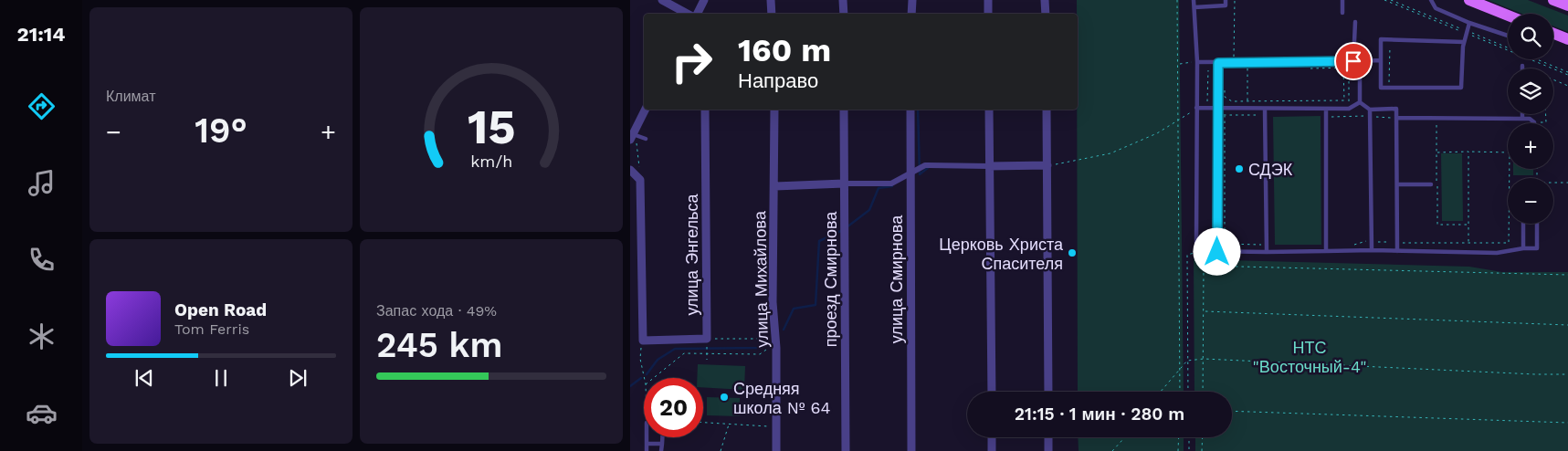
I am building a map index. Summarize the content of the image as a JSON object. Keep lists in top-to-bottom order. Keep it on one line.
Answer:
{"streets":{"street":["улица Энгельса","улица Михайлова","проезд Смирнова","улица Смирнова"]},"parks":["НТС \"Восточный-4\""],"places":["СДЭК","Церковь Христа Спасителя","Средняя школа № 64"],"page":{"tabs":"21:14","tile":["Климат",["Запас хода · 49%","245 km"]],"map_buttons":["+","−"],"turn":["160 m","Направо"],"heat":["−","19°","+"],"song":["Open Road","Tom Ferris"],"limit":"20","trip":"21:15 · 1 мин · 280 m","gauge":["15","km/h"]}}
